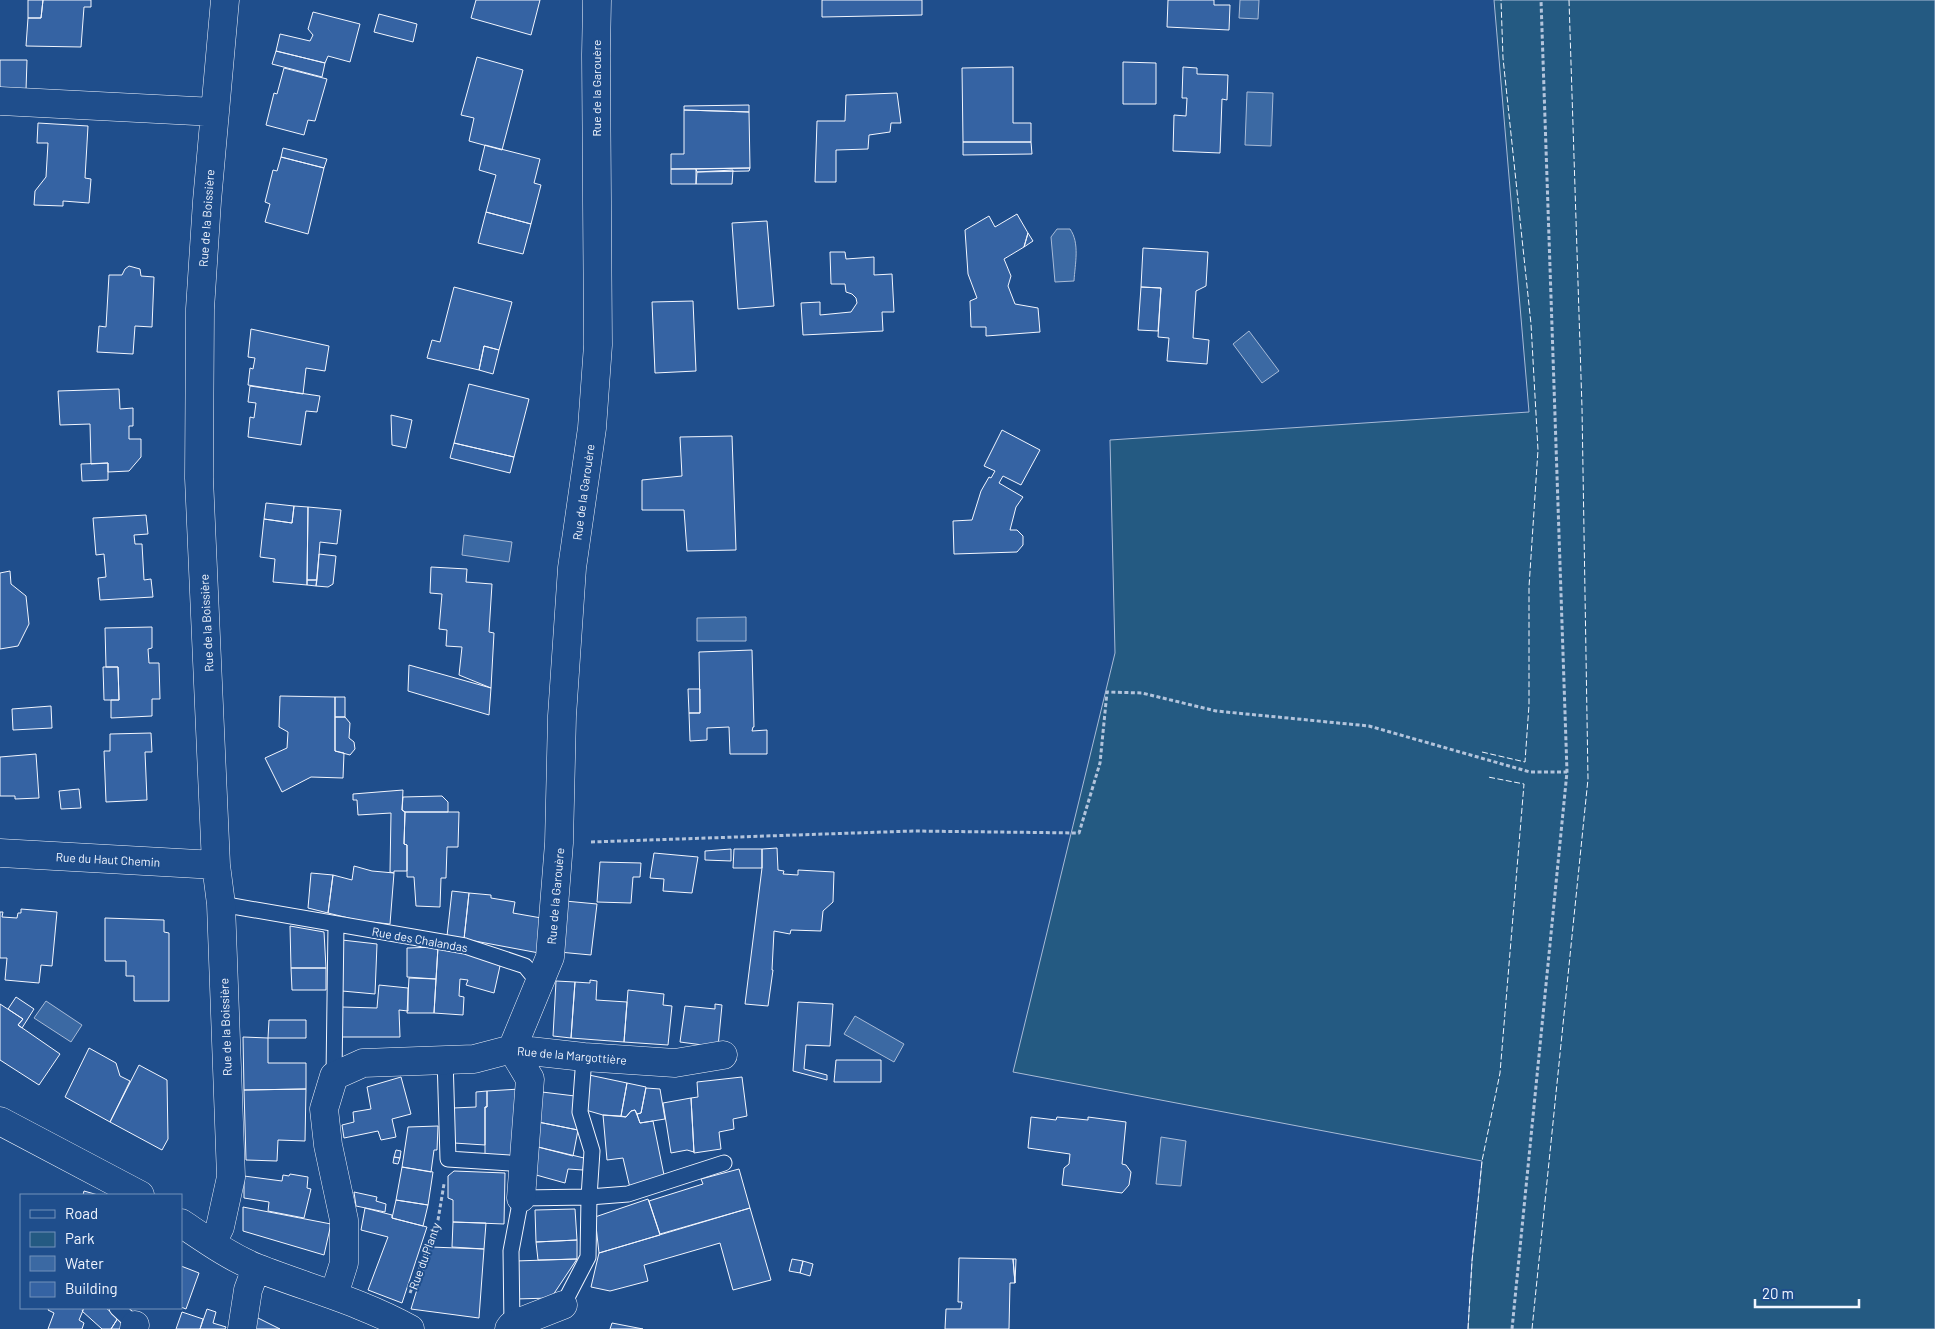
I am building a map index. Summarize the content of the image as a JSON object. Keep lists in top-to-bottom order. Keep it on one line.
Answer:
{"streets":{"street":["Rue de la Garouère","Rue de la Boissière","Rue du Haut Chemin","Rue de la Margottière"],"lane":["Rue des Chalandas"],"path":["Rue du Planty"]},"crossings":[["Rue de la Garouère","Rue des Chalandas"],["Rue de la Boissière","Rue du Haut Chemin"],["Rue de la Boissière","Rue des Chalandas"]],"legend":["Road","Park","Water","Building"],"scale_bar":"20 m"}
